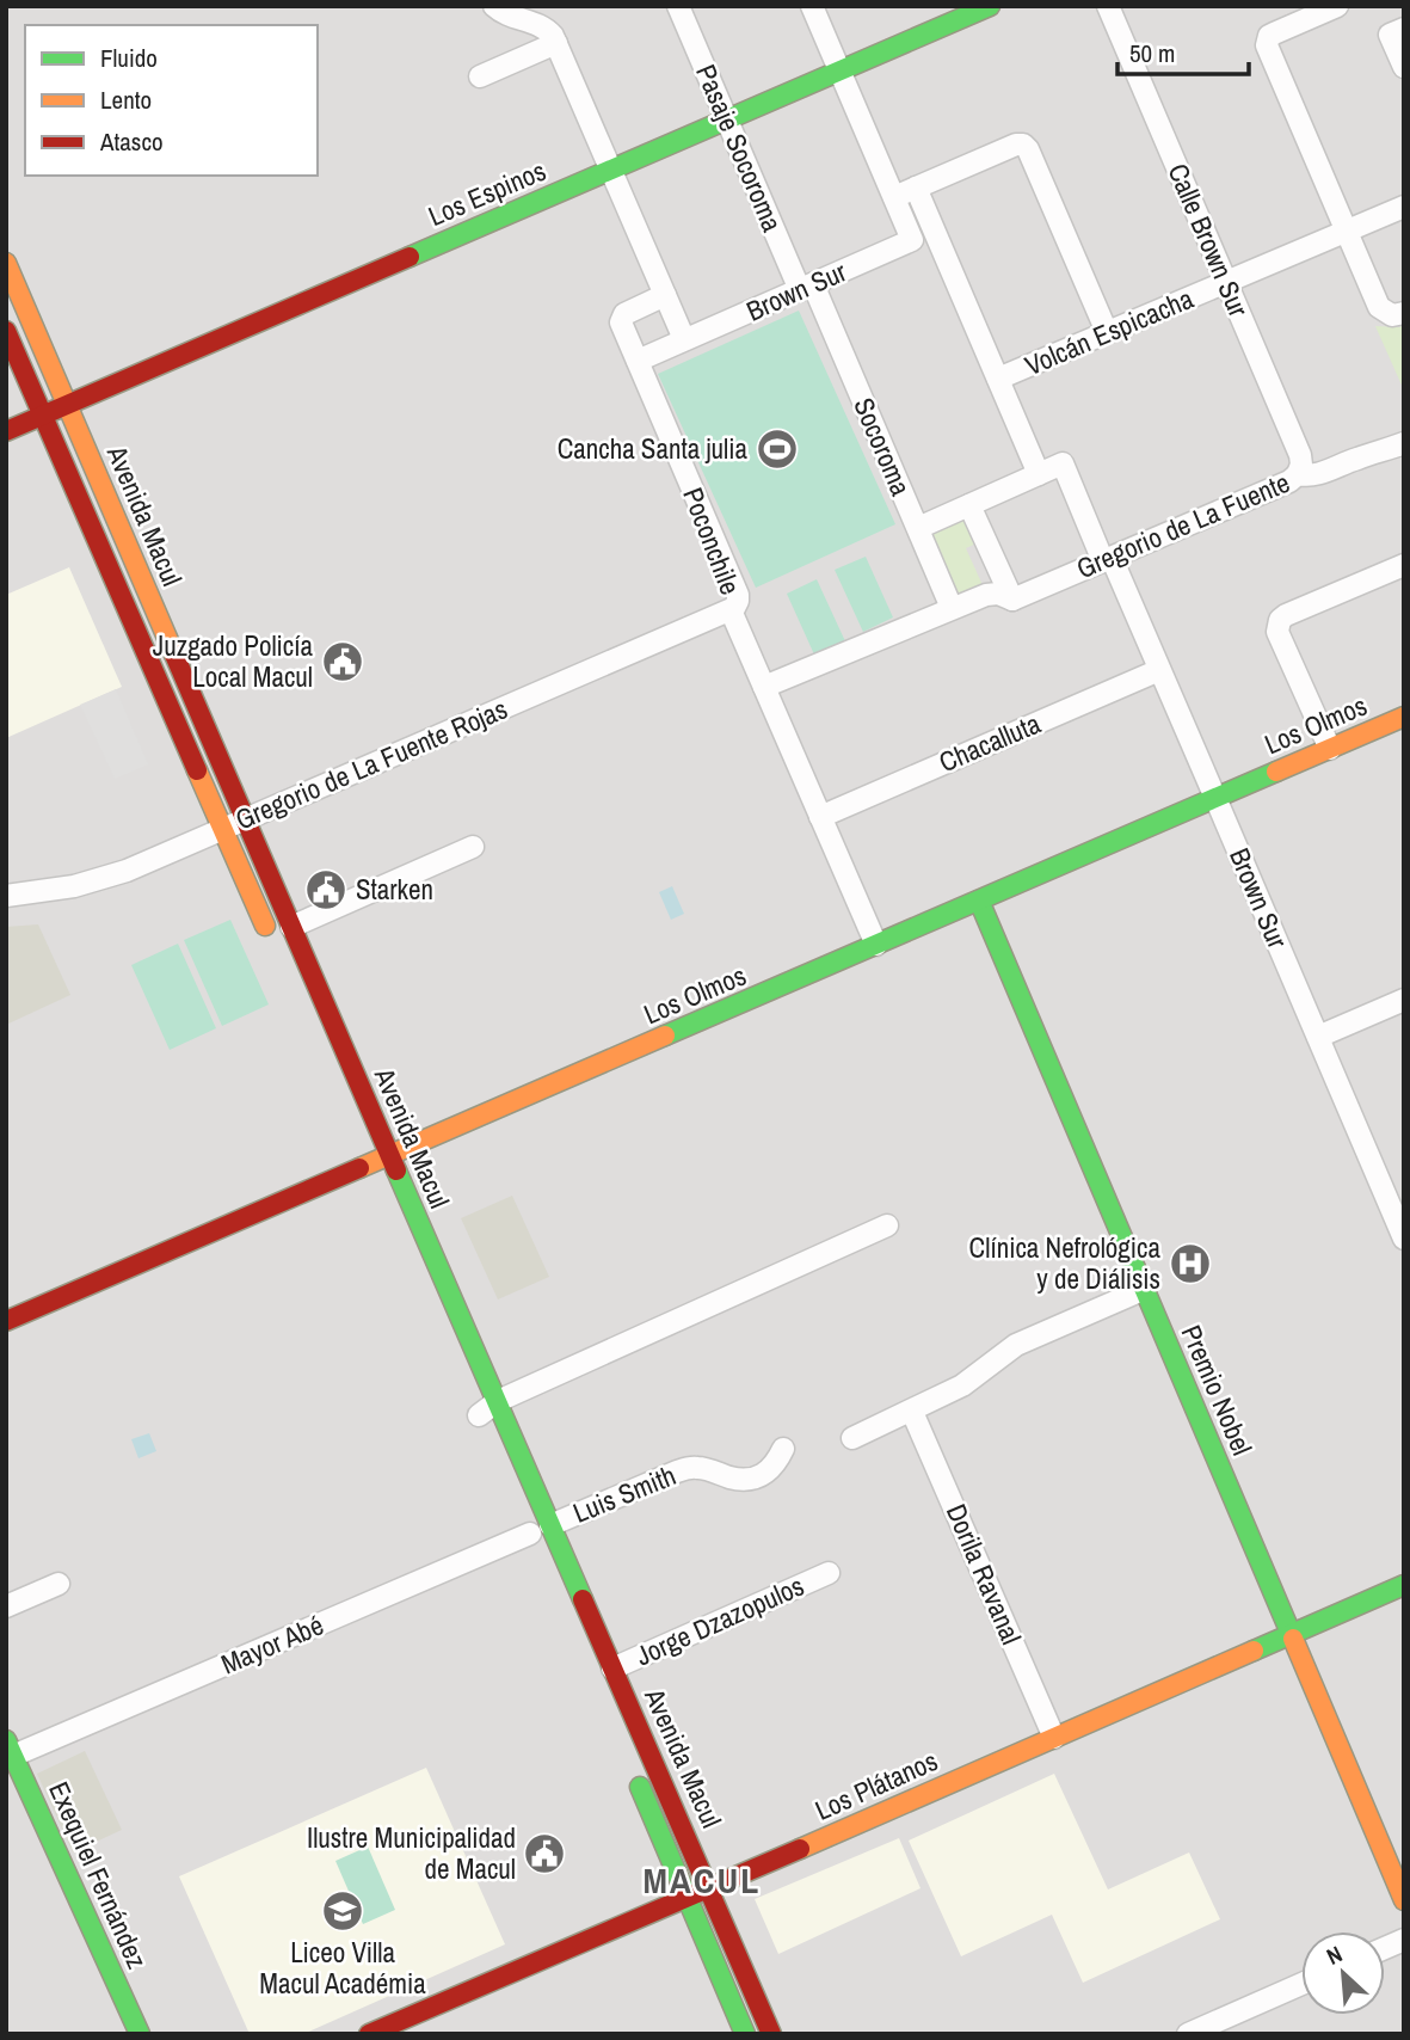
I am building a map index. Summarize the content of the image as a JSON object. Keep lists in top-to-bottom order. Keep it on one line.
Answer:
{"streets":{"street":["Pasaje Socoroma","Los Espinos","Calle Brown Sur","Brown Sur","Volcán Espicacha","Socoroma","Avenida Macul","Gregorio de La Fuente","Poconchile","Los Olmos","Chacalluta","Gregorio de La Fuente Rojas","Premio Nobel","Luis Smith","Dorila Ravanal","Jorge Dzazopulos","Mayor Abé","Los Plátanos","Exequiel Fernández"]},"crossings":[["Pasaje Socoroma","Los Espinos"],["Pasaje Socoroma","Brown Sur"],["Pasaje Socoroma","Socoroma"],["Los Espinos","Brown Sur"],["Los Espinos","Avenida Macul"],["Calle Brown Sur","Volcán Espicacha"],["Calle Brown Sur","Gregorio de La Fuente"],["Brown Sur","Socoroma"],["Brown Sur","Gregorio de La Fuente"],["Brown Sur","Poconchile"],["Brown Sur","Los Olmos"],["Brown Sur","Chacalluta"],["Socoroma","Gregorio de La Fuente"],["Avenida Macul","Los Olmos"],["Avenida Macul","Gregorio de La Fuente Rojas"],["Avenida Macul","Luis Smith"],["Avenida Macul","Jorge Dzazopulos"],["Avenida Macul","Los Plátanos"],["Gregorio de La Fuente","Poconchile"],["Poconchile","Los Olmos"],["Poconchile","Chacalluta"],["Poconchile","Gregorio de La Fuente Rojas"],["Los Olmos","Premio Nobel"],["Premio Nobel","Los Plátanos"],["Dorila Ravanal","Los Plátanos"],["Mayor Abé","Exequiel Fernández"]],"districts":["MACUL"],"places":{"sports":["Cancha Santa julia"],"public building":["Juzgado Policía Local Macul","Starken","Ilustre Municipalidad de Macul"],"hospital":["Clínica Nefrológica y de Diálisis"],"school or university":["Liceo Villa Macul Académia"]},"legend":["Fluido","Lento","Atasco"],"scale_bar":"50 m","north":"top left"}
